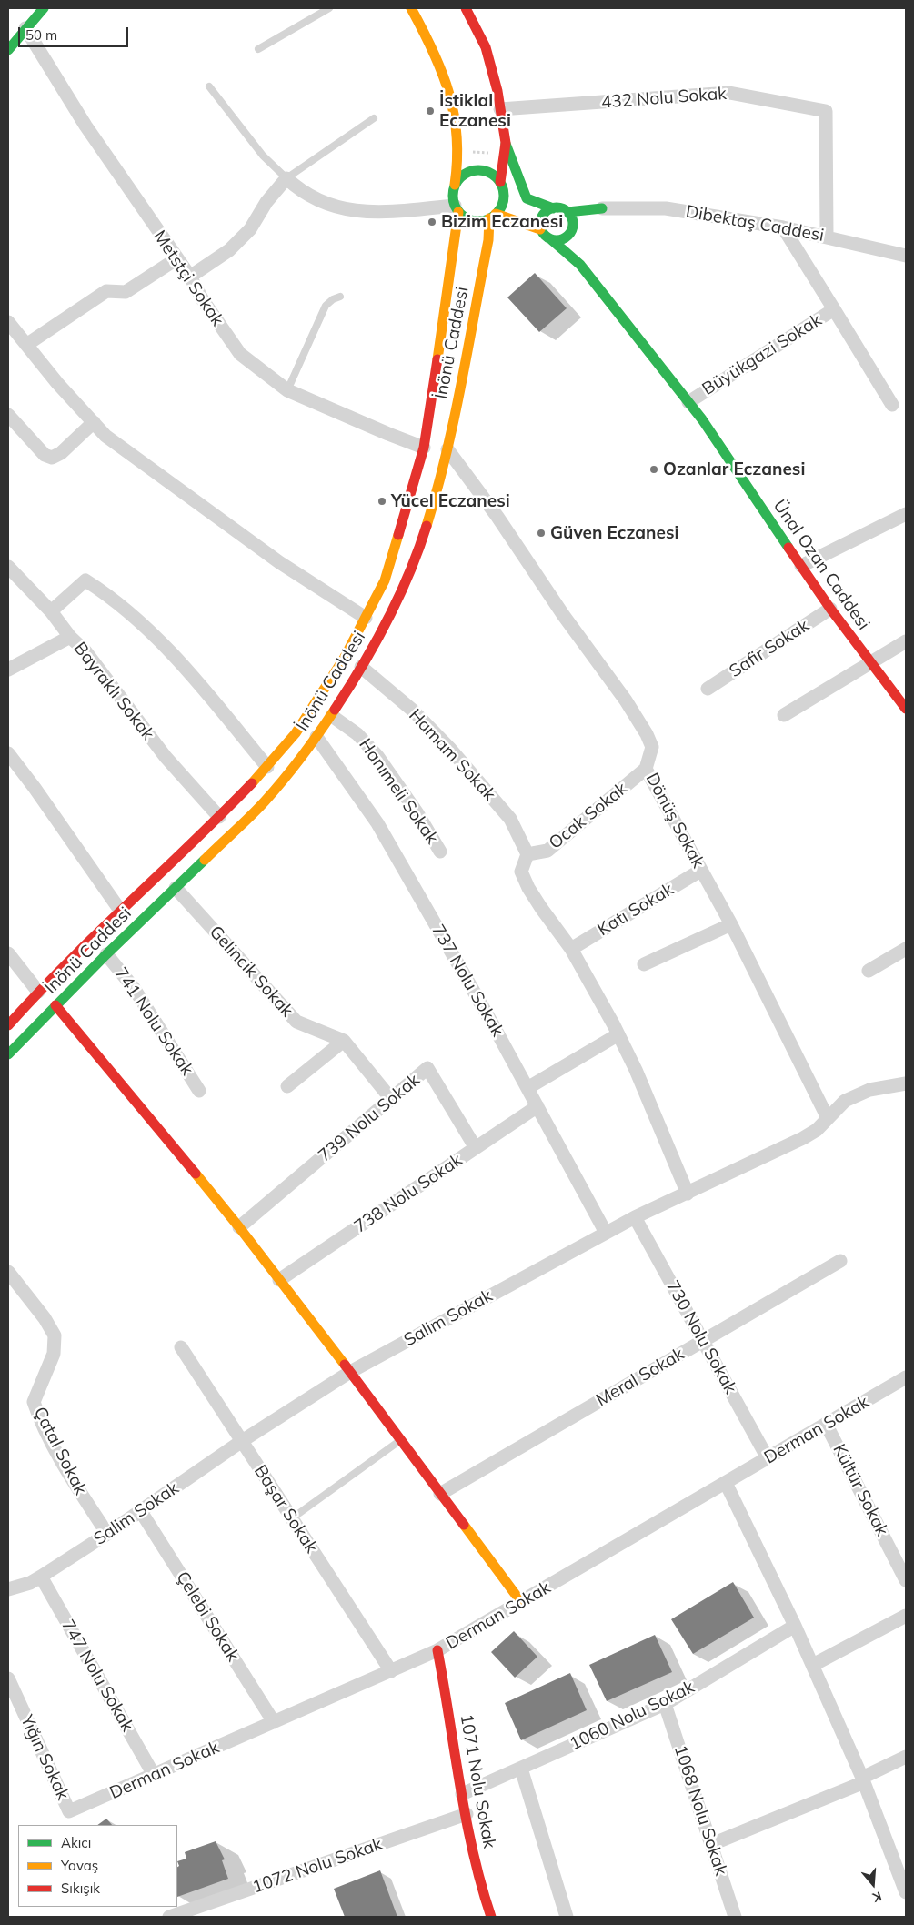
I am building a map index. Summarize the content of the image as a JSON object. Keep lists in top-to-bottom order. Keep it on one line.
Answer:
{"streets":{"main road":["İnönü Caddesi","Ünal Ozan Caddesi","1071 Nolu Sokak"],"street":["432 Nolu Sokak","Dibektaş Caddesi","Metstçi Sokak","Büyükgazi Sokak","Safir Sokak","Bayraklı Sokak","Hamam Sokak","Hanımeli Sokak","Ocak Sokak","Dönüş Sokak","Katı Sokak","Gelincik Sokak","737 Nolu Sokak","741 Nolu Sokak","739 Nolu Sokak","738 Nolu Sokak","Salim Sokak","730 Nolu Sokak","Meral Sokak","Derman Sokak","Çatal Sokak","Kültür Sokak","Başar Sokak","Çelebi Sokak","747 Nolu Sokak","1060 Nolu Sokak","Yığın Sokak","1068 Nolu Sokak","1072 Nolu Sokak"]},"crossings":[["432 Nolu Sokak","Dibektaş Caddesi"],["Metstçi Sokak","İnönü Caddesi"],["İnönü Caddesi","Bayraklı Sokak"],["İnönü Caddesi","Hamam Sokak"],["İnönü Caddesi","Hanımeli Sokak"],["İnönü Caddesi","Dönüş Sokak"],["İnönü Caddesi","Gelincik Sokak"],["İnönü Caddesi","737 Nolu Sokak"],["İnönü Caddesi","741 Nolu Sokak"],["Büyükgazi Sokak","Ünal Ozan Caddesi"],["Ünal Ozan Caddesi","Safir Sokak"],["Hamam Sokak","Ocak Sokak"],["Ocak Sokak","Dönüş Sokak"],["Dönüş Sokak","Katı Sokak"],["Dönüş Sokak","Salim Sokak"],["Gelincik Sokak","739 Nolu Sokak"],["737 Nolu Sokak","738 Nolu Sokak"],["737 Nolu Sokak","Salim Sokak"],["739 Nolu Sokak","738 Nolu Sokak"],["Salim Sokak","730 Nolu Sokak"],["Salim Sokak","Çatal Sokak"],["Salim Sokak","Başar Sokak"],["Salim Sokak","Çelebi Sokak"],["Salim Sokak","747 Nolu Sokak"],["730 Nolu Sokak","Meral Sokak"],["730 Nolu Sokak","Derman Sokak"],["Derman Sokak","Kültür Sokak"],["Derman Sokak","Başar Sokak"],["Derman Sokak","Çelebi Sokak"],["Derman Sokak","747 Nolu Sokak"],["Derman Sokak","Yığın Sokak"],["Derman Sokak","1071 Nolu Sokak"],["1060 Nolu Sokak","1071 Nolu Sokak"],["1060 Nolu Sokak","1068 Nolu Sokak"],["1071 Nolu Sokak","1072 Nolu Sokak"]],"places":["İstiklal Eczanesi","Bizim Eczanesi","Ozanlar Eczanesi","Yücel Eczanesi","Güven Eczanesi"],"legend":["Akıcı","Yavaş","Sıkışık"],"scale_bar":"50 m","north":"bottom"}
